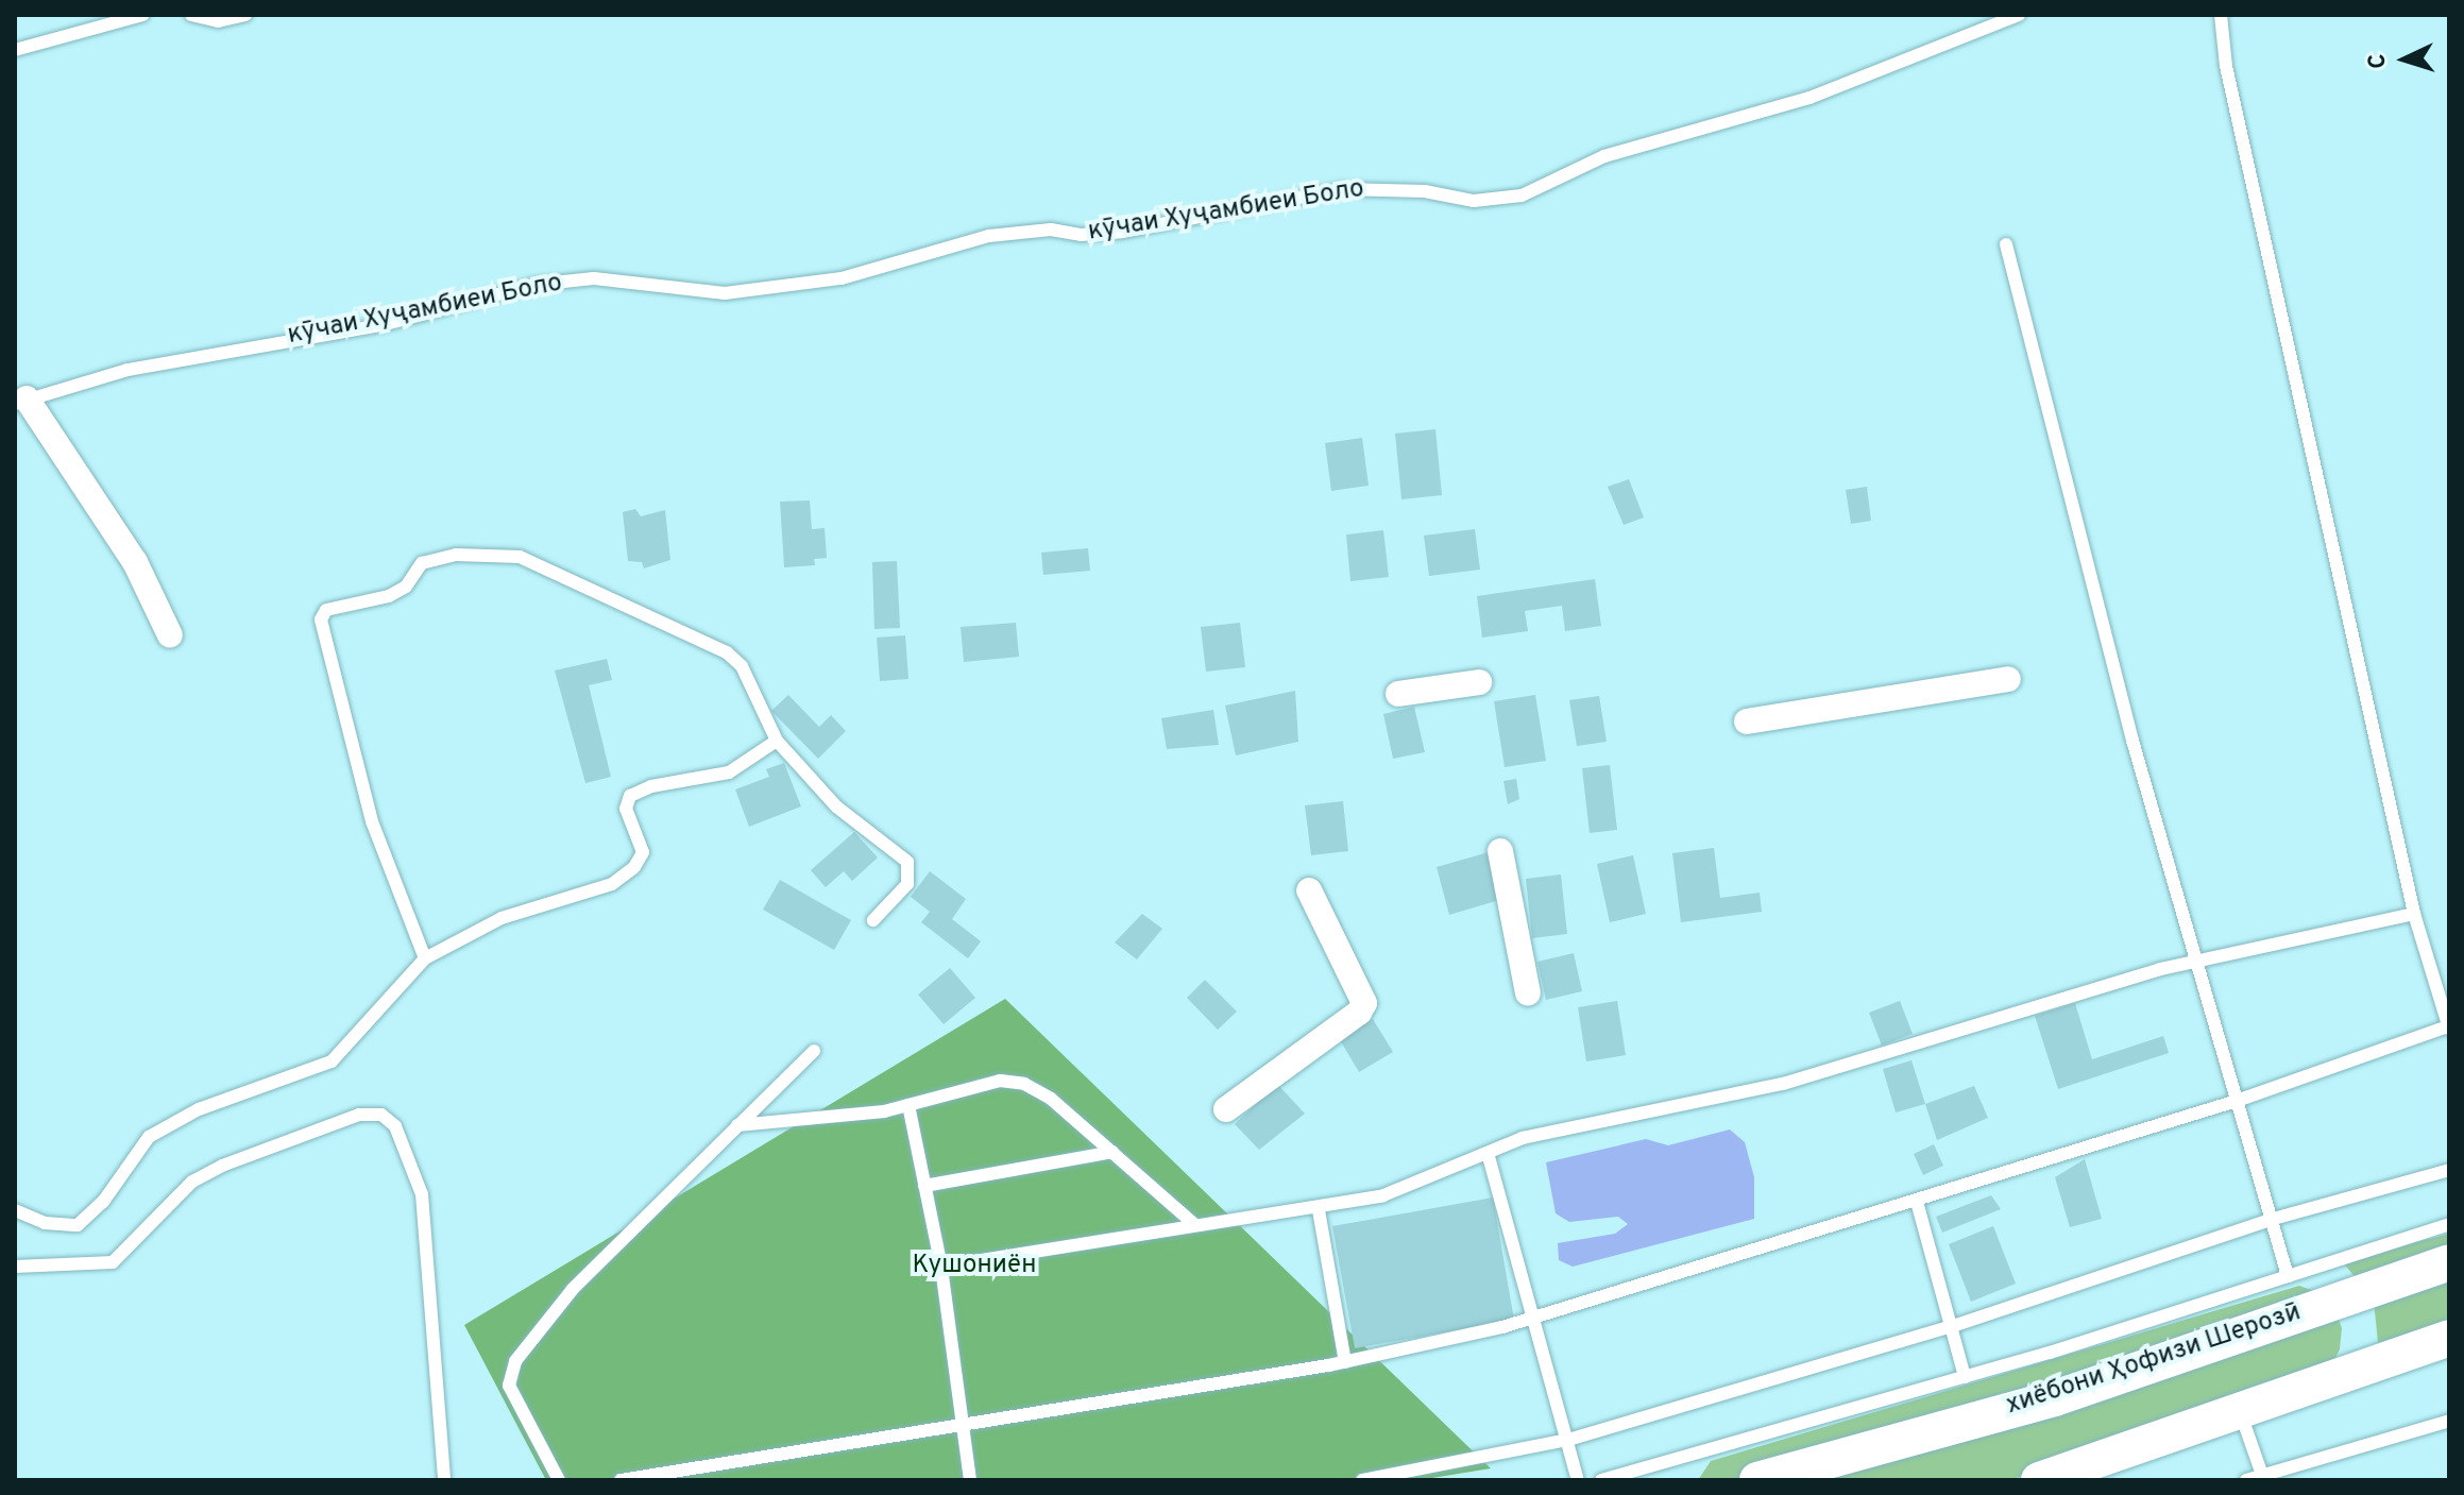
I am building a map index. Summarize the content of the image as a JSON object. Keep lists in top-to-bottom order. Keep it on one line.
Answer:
{"streets":{"main road":["хиёбони Ҳофизи Шерозӣ"],"lane":["кӯчаи Хуҷамбиеи Боло"]},"parks":["Кушониён"],"north":"left"}
